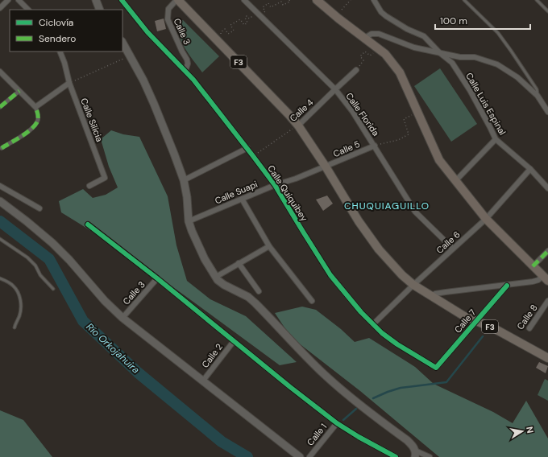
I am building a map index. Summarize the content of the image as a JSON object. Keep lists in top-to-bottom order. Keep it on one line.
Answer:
{"streets":{"main road":["F3"],"street":["Calle 3","Calle Luis Espinal","Calle 4","Calle Florida","Calle Silicia","Calle 5","Calle Suapi","Calle Quiquibey","Calle 6","Calle 8","Calle 7","Calle 2","Calle 1"]},"crossings":[["Calle 3","F3"],["Calle 3","Calle Quiquibey"],["F3","Calle 4"],["F3","Calle 5"],["F3","Calle Suapi"],["F3","Calle 6"],["F3","Calle 7"],["Calle Luis Espinal","Calle 6"],["Calle 4","Calle Florida"],["Calle 4","Calle Quiquibey"],["Calle Florida","Calle 5"],["Calle Florida","Calle 6"],["Calle 5","Calle Suapi"],["Calle Suapi","Calle Quiquibey"],["Calle Quiquibey","Calle 6"],["Calle Quiquibey","Calle 7"]],"districts":["CHUQUIAGUILLO"],"water":["Río Orkojahuira"],"legend":["Ciclovía","Sendero"],"scale_bar":"100 m","north":"right"}
